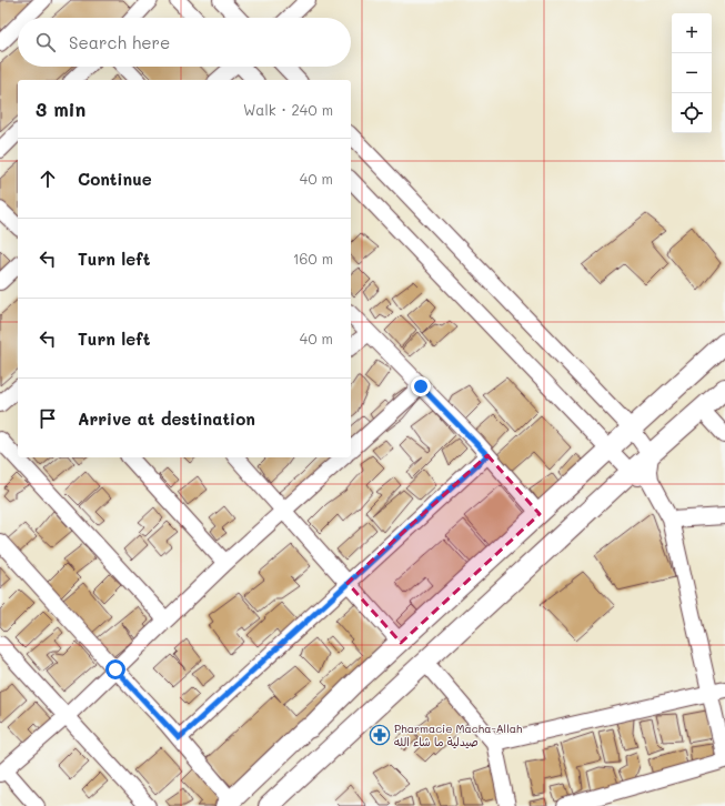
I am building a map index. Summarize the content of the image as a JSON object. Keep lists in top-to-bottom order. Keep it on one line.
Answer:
{"places":{"pharmacy":["Pharmacie Macha-Allah صيدلية ما شاء الله"]},"page":{"map_buttons":["+","−"],"search":"Search here","heading":["3 min","Walk · 240 m"],"list":[["Continue","40 m"],["Turn left","160 m"],["Turn left","40 m"],"Arrive at destination"]}}
